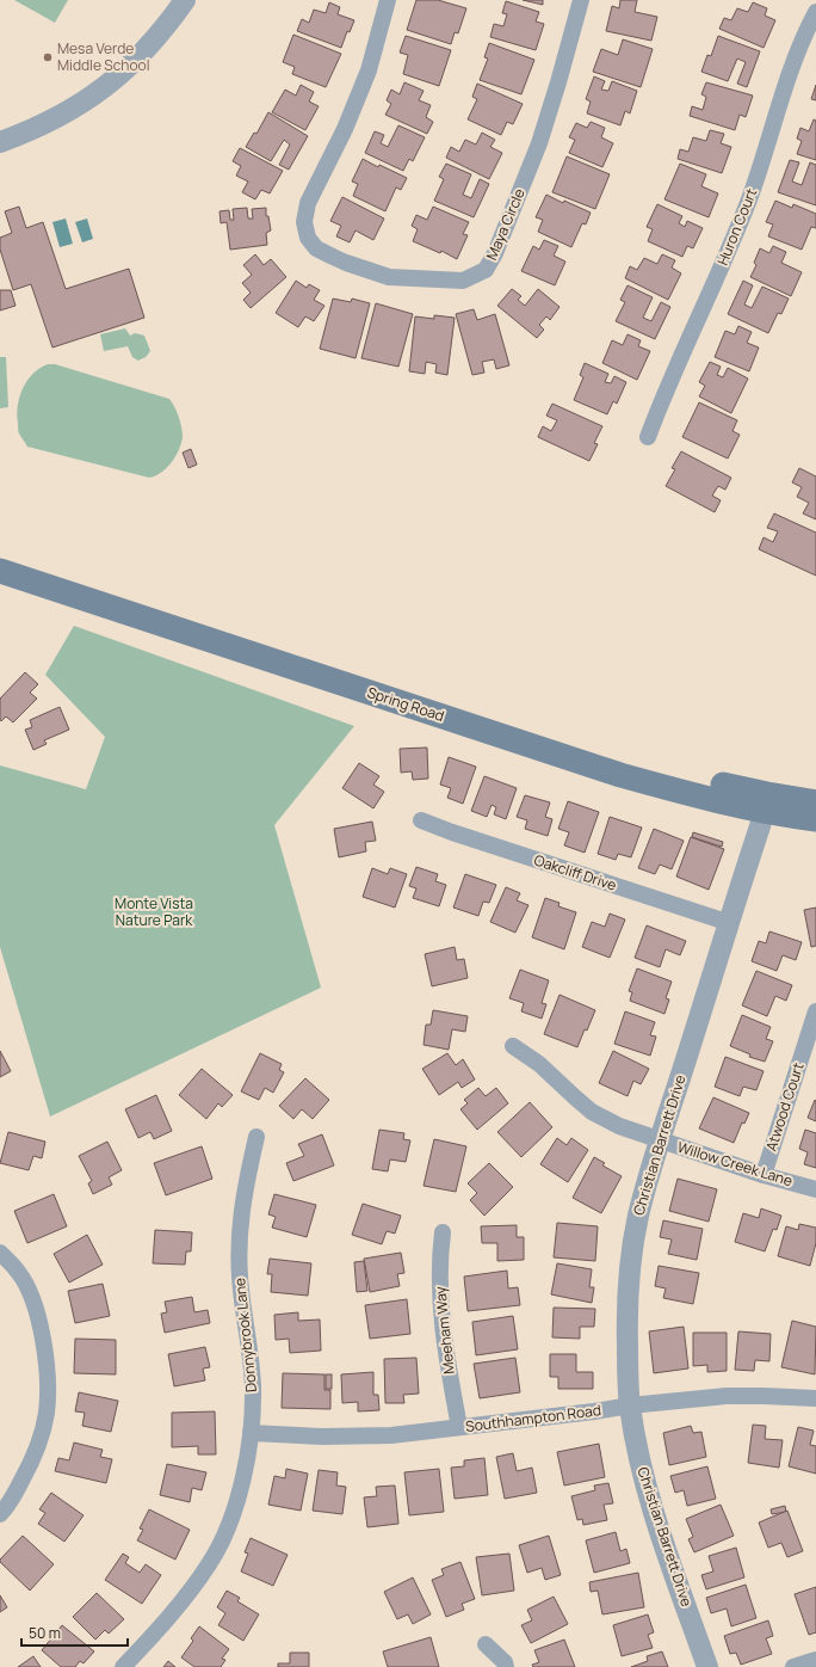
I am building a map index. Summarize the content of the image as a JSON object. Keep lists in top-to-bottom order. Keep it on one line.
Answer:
{"streets":{"main road":["Spring Road"],"street":["Maya Circle","Huron Court","Oakcliff Drive","Atwood Court","Christian Barrett Drive","Willow Creek Lane","Meeham Way","Donnybrook Lane","Southhampton Road"]},"crossings":[["Spring Road","Christian Barrett Drive"],["Oakcliff Drive","Christian Barrett Drive"],["Atwood Court","Willow Creek Lane"],["Christian Barrett Drive","Willow Creek Lane"],["Christian Barrett Drive","Southhampton Road"],["Meeham Way","Southhampton Road"],["Donnybrook Lane","Southhampton Road"]],"parks":["Monte Vista Nature Park"],"places":["Mesa Verde Middle School"],"scale_bar":"50 m"}
